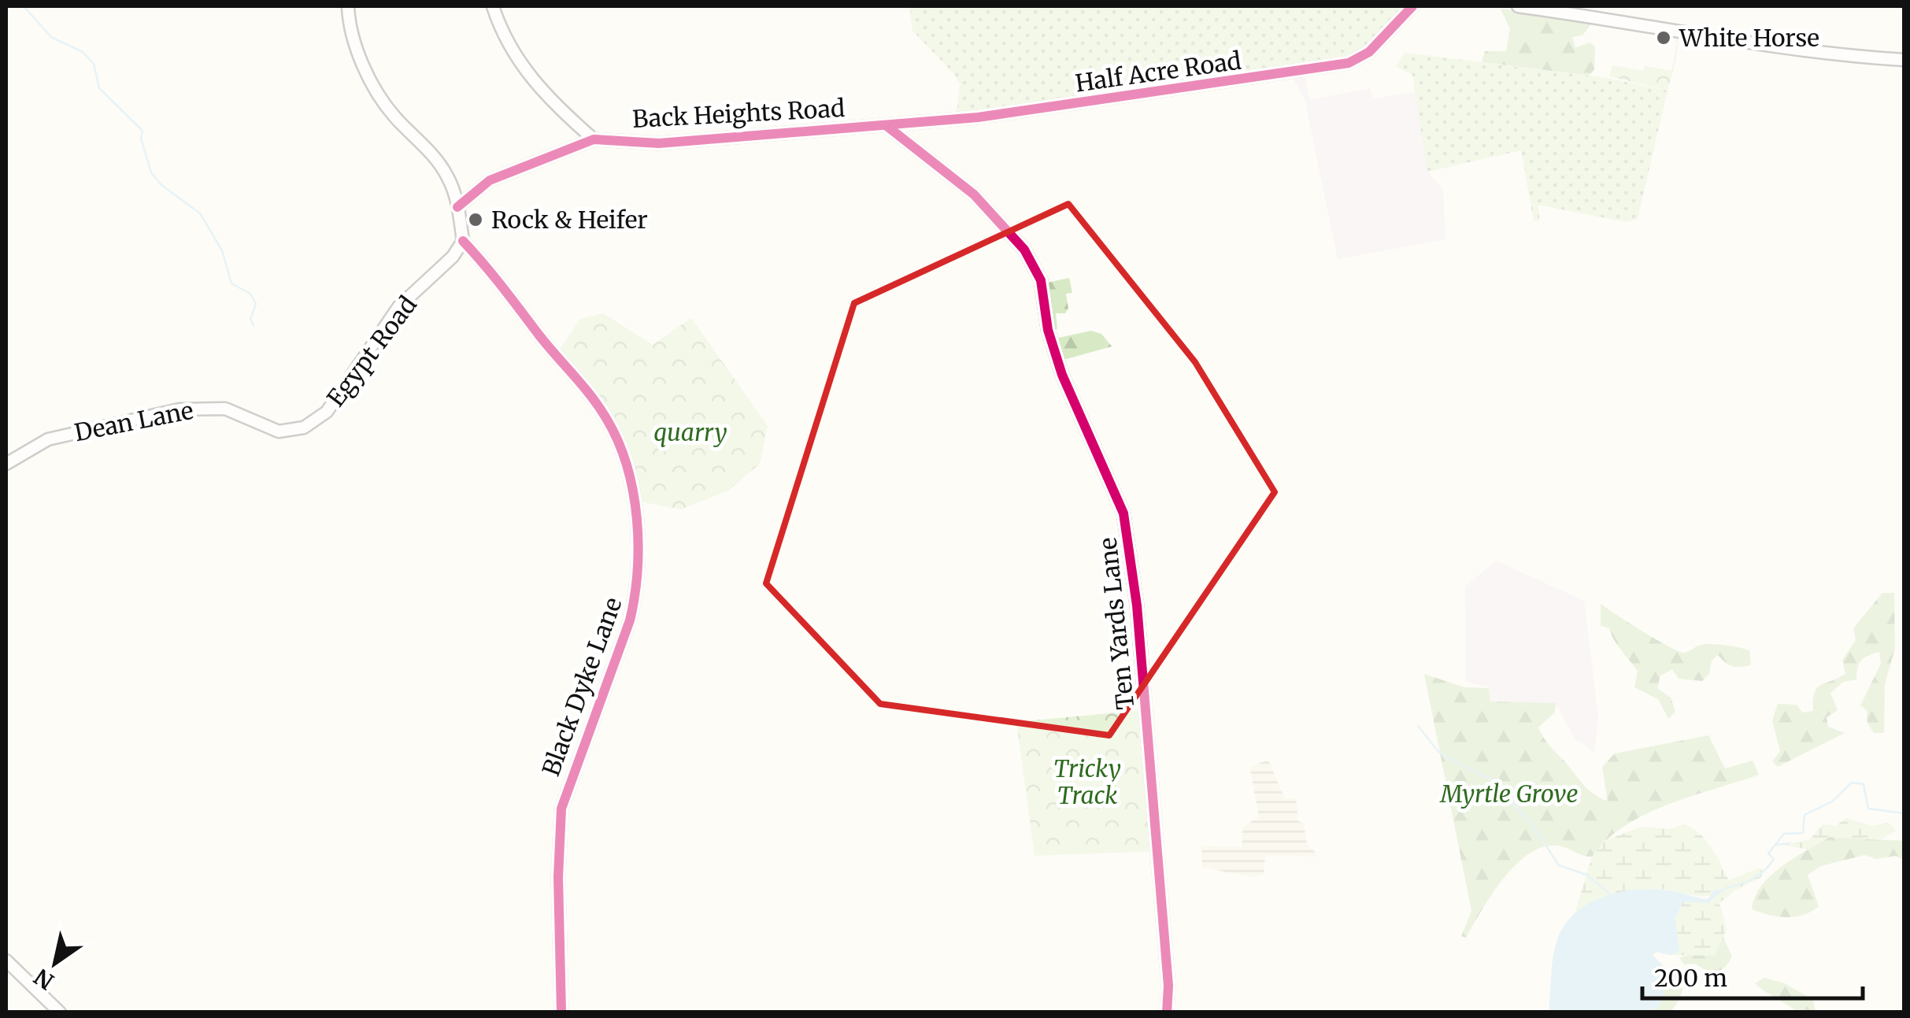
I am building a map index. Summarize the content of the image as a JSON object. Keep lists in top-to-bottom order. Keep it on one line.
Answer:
{"streets":{"street":["Half Acre Road","Back Heights Road","Egypt Road","Dean Lane","Ten Yards Lane","Black Dyke Lane"]},"crossings":[["Half Acre Road","Back Heights Road"],["Half Acre Road","Ten Yards Lane"],["Back Heights Road","Ten Yards Lane"],["Egypt Road","Dean Lane"],["Egypt Road","Black Dyke Lane"]],"parks":["quarry","Tricky Track","Myrtle Grove"],"places":["White Horse","Rock & Heifer"],"scale_bar":"200 m","north":"bottom left"}
